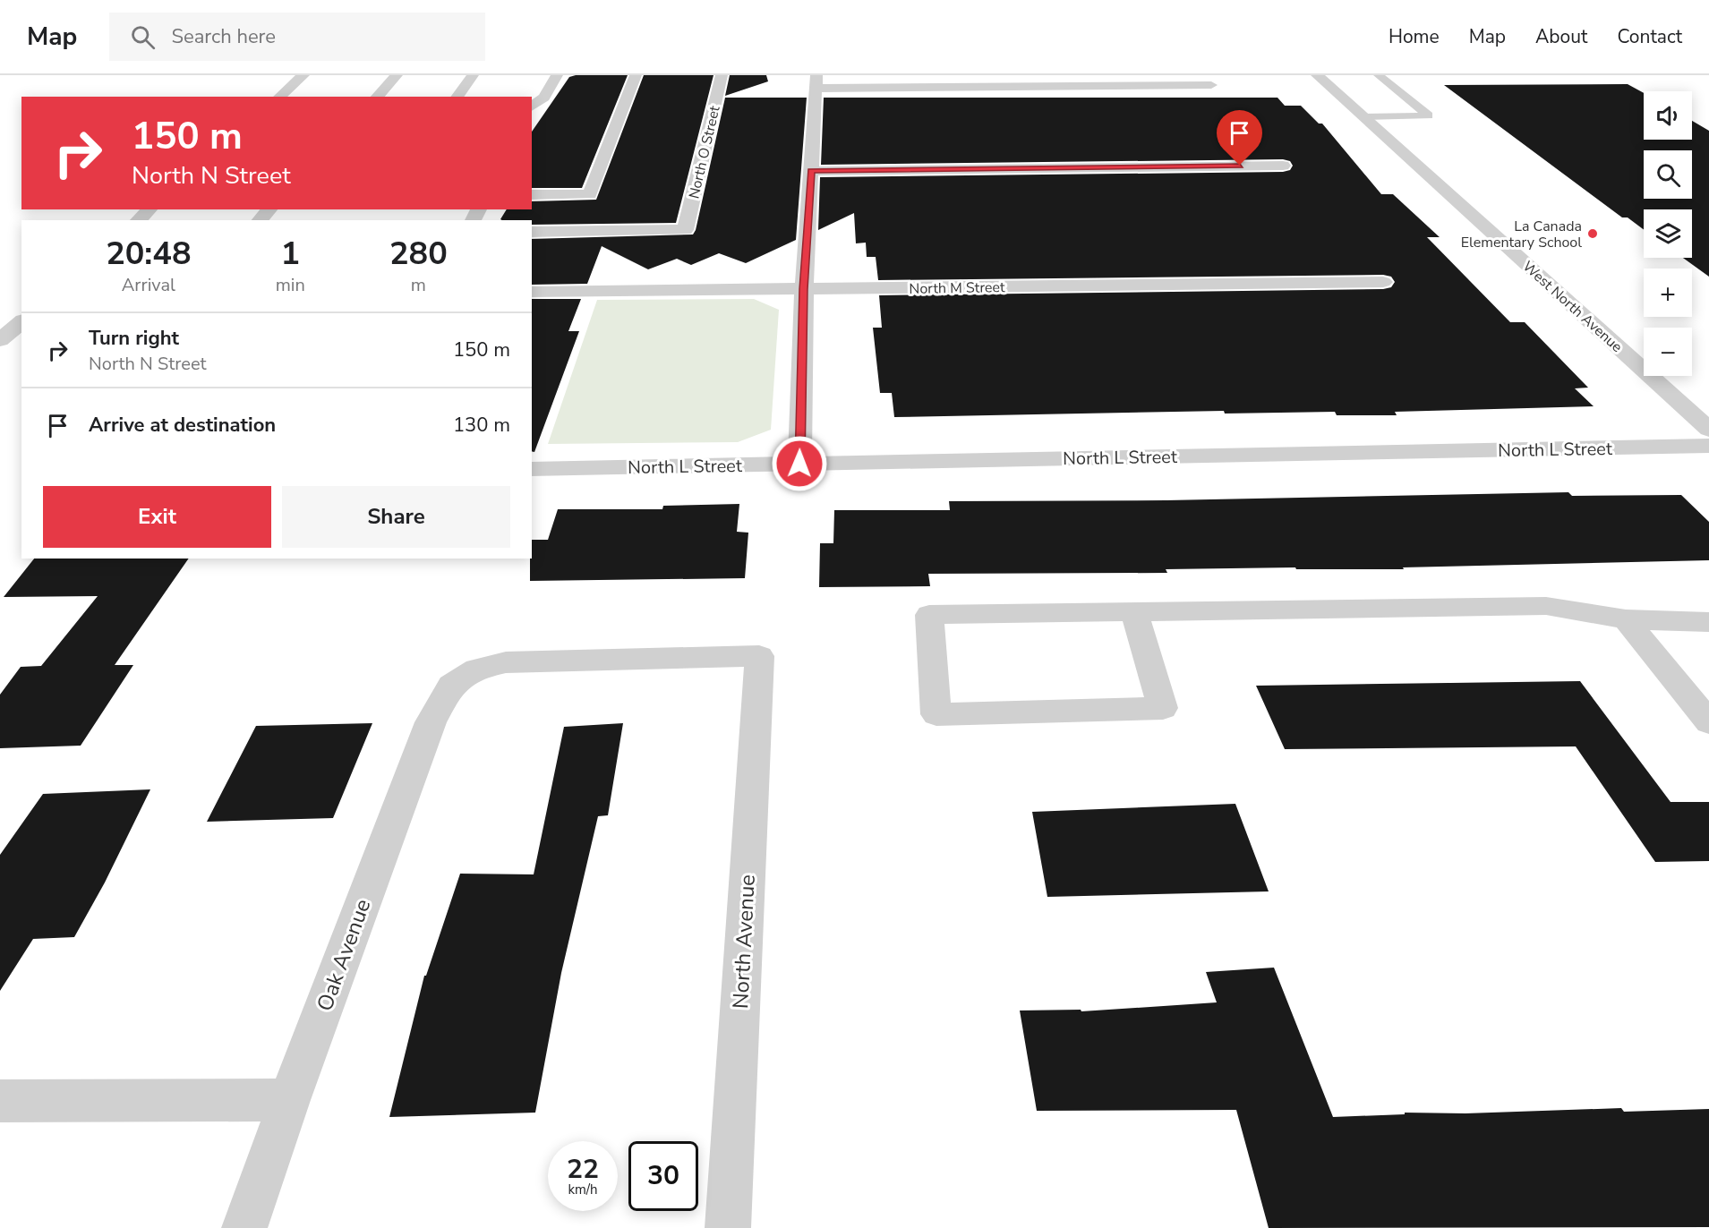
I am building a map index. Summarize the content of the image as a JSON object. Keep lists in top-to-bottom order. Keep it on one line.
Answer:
{"streets":{"street":["North O Street","North M Street","West North Avenue","North L Street","North Avenue","Oak Avenue"]},"crossings":[["North Avenue","Oak Avenue"]],"places":["La Canada Elementary School"],"page":{"header":"Map","search":"Search here","nav":["Home","Map","About","Contact"],"map_buttons":["+","−"],"turn":["150 m","North N Street"],"eta":["20:48","Arrival","1","min","280","m"],"list":[{"name":"Turn right","note":"North N Street","value":"150 m"},{"name":"Arrive at destination","value":"130 m"}],"buttons":["Exit","Share"],"speed":"22 km/h","limit":"30"}}
